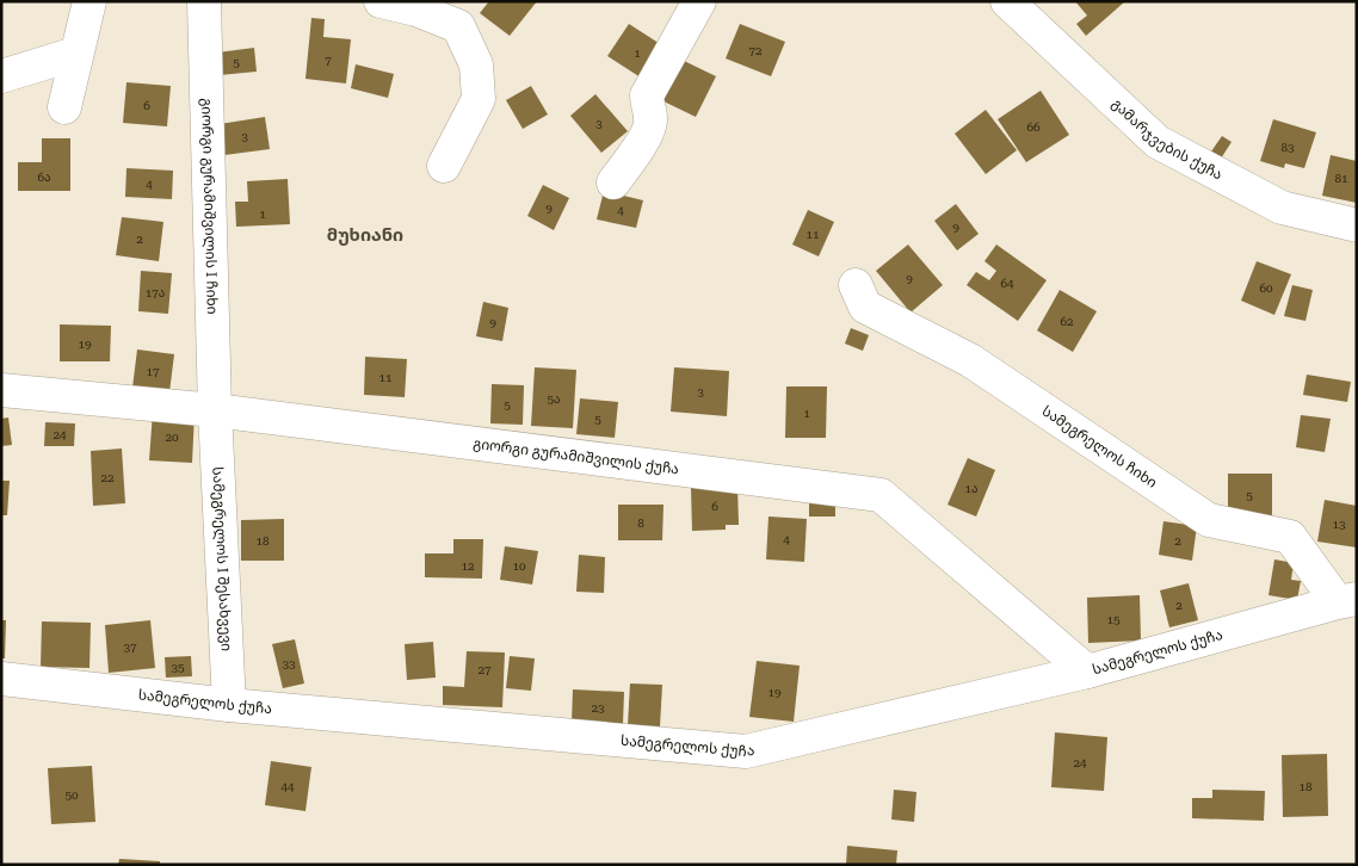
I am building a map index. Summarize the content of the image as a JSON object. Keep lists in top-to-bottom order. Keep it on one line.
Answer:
{"streets":{"street":["გამარჯვების ქუჩა","გიორგი გურამიშვილის I ჩიხი","სამეგრელოს ჩიხი","გიორგი გურამიშვილის ქუჩა","სამეგრელოს I შესახვევი","სამეგრელოს ქუჩა"]},"crossings":[["გიორგი გურამიშვილის I ჩიხი","გიორგი გურამიშვილის ქუჩა"],["გიორგი გურამიშვილის I ჩიხი","სამეგრელოს I შესახვევი"],["სამეგრელოს ჩიხი","სამეგრელოს ქუჩა"],["გიორგი გურამიშვილის ქუჩა","სამეგრელოს I შესახვევი"],["გიორგი გურამიშვილის ქუჩა","სამეგრელოს ქუჩა"],["სამეგრელოს I შესახვევი","სამეგრელოს ქუჩა"]],"districts":["მუხიანი"],"house_numbers":["72","1","7","5","6","3","66","3","83","6ა","81","4","9","4","1","9","11","2","9","64","60","17ა","62","9","19","17","11","3","5ა","5","1","5","24","20","22","1ა","5","6","8","13","4","18","2","12","10","2","15","37","33","35","27","19","23","24","44","18","50"]}
